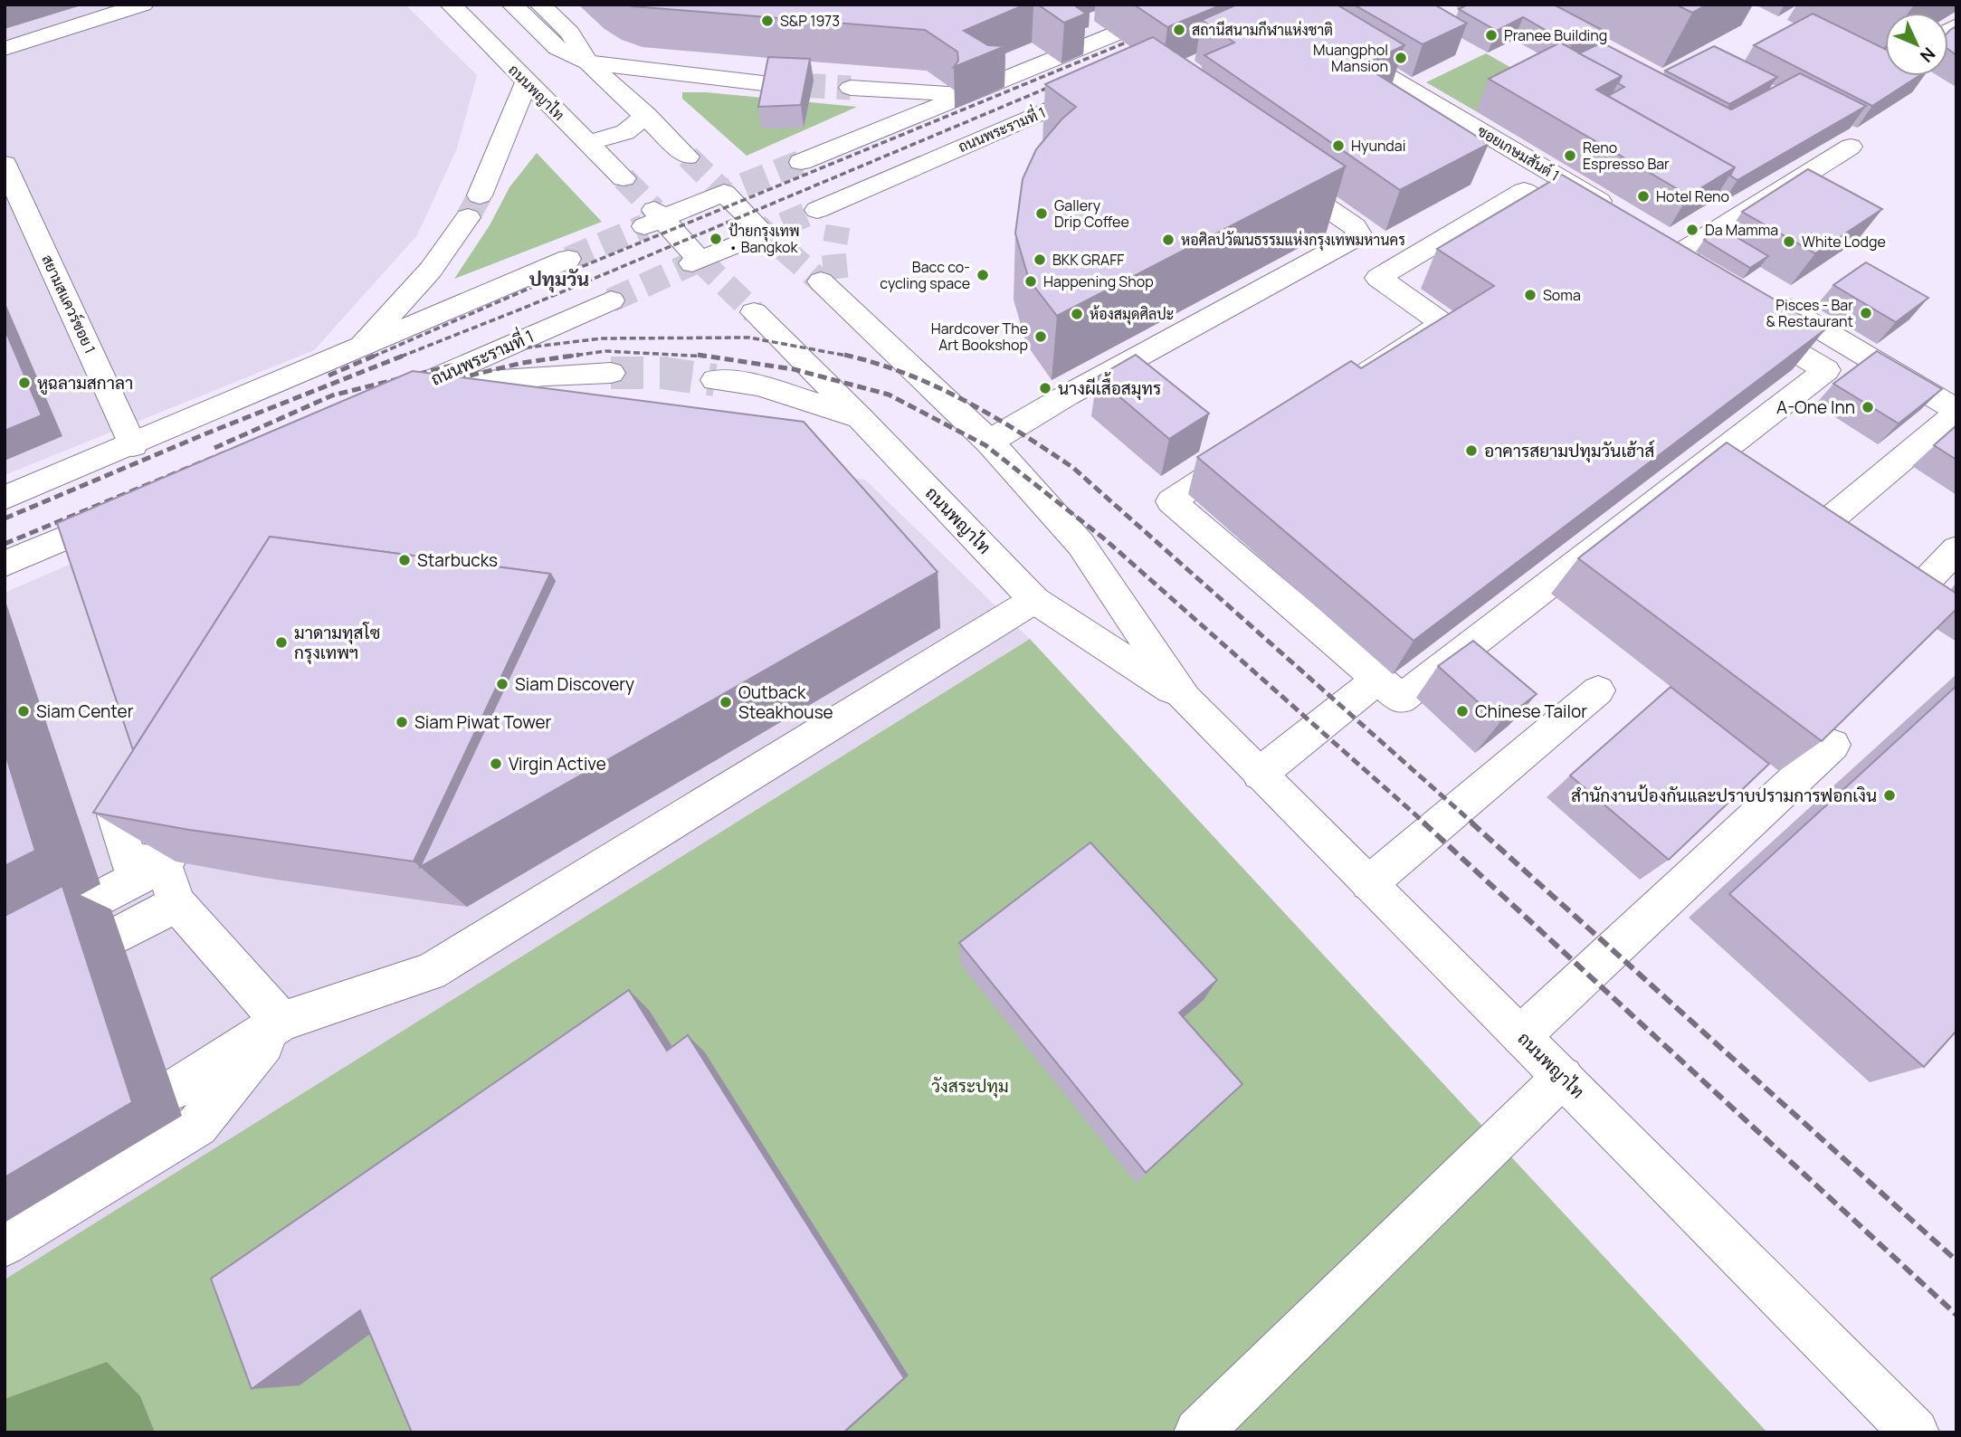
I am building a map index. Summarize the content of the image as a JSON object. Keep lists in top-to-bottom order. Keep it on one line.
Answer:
{"streets":{"main road":["ถนนพญาไท","ถนนพระรามที่ 1","ซอยเกษมสันต์ 1","สยามสแควร์ซอย 1"]},"districts":["ปทุมวัน"],"parks":["วังสระปทุม"],"places":["S&P 1973","สถานีสนามกีฬาแห่งชาติ","Pranee Building","Muangphol Mansion","Hyundai","Reno Espresso Bar","Hotel Reno","Gallery Drip Coffee","Da Mamma","ป้ายกรุงเทพ • Bangkok","หอศิลปวัฒนธรรมแห่งกรุงเทพมหานคร","White Lodge","BKK GRAFF","Bacc co- cycling space","Happening Shop","Soma","Pisces - Bar & Restaurant","ห้องสมุดศิลปะ","Hardcover The Art Bookshop","หูฉลามสกาลา","นางผีเสื้อสมุทร","A-One Inn","อาคารสยามปทุมวันเฮ้าส์","Starbucks","มาดามทุสโซ กรุงเทพฯ","Siam Discovery","Outback Steakhouse","Siam Center","Chinese Tailor","Siam Piwat Tower","Virgin Active","สำนักงานป้องกันและปราบปรามการฟอกเงิน"],"north":"bottom right"}
